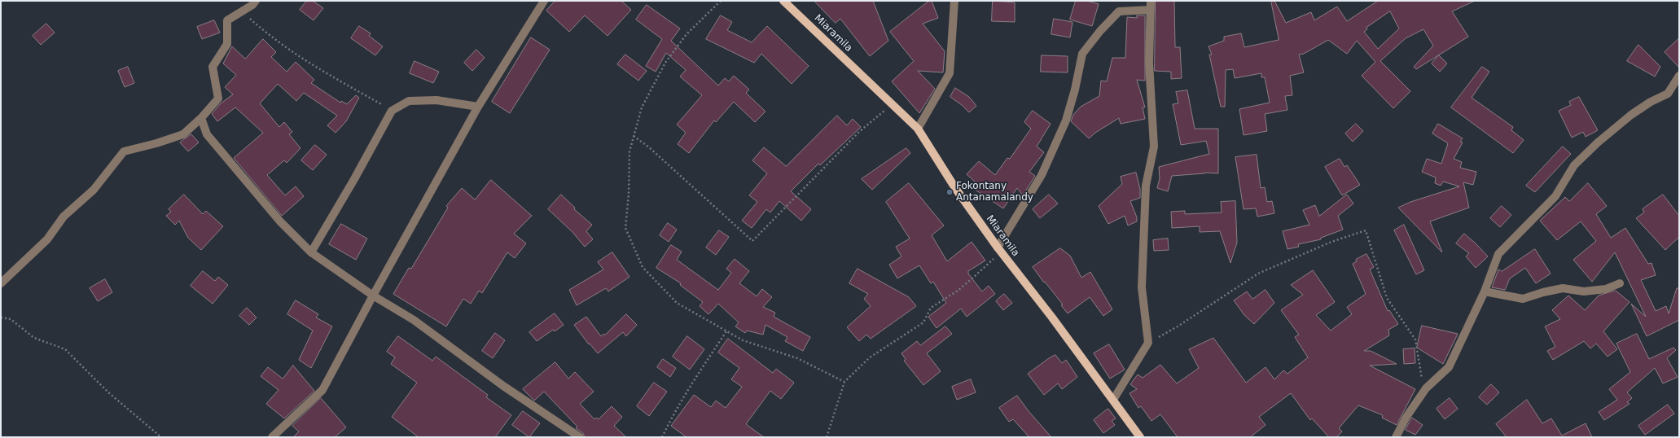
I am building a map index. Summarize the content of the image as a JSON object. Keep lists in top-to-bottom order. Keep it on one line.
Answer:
{"streets":{"main road":["Miaramila"]},"places":["Fokontany Antanamalandy"]}
